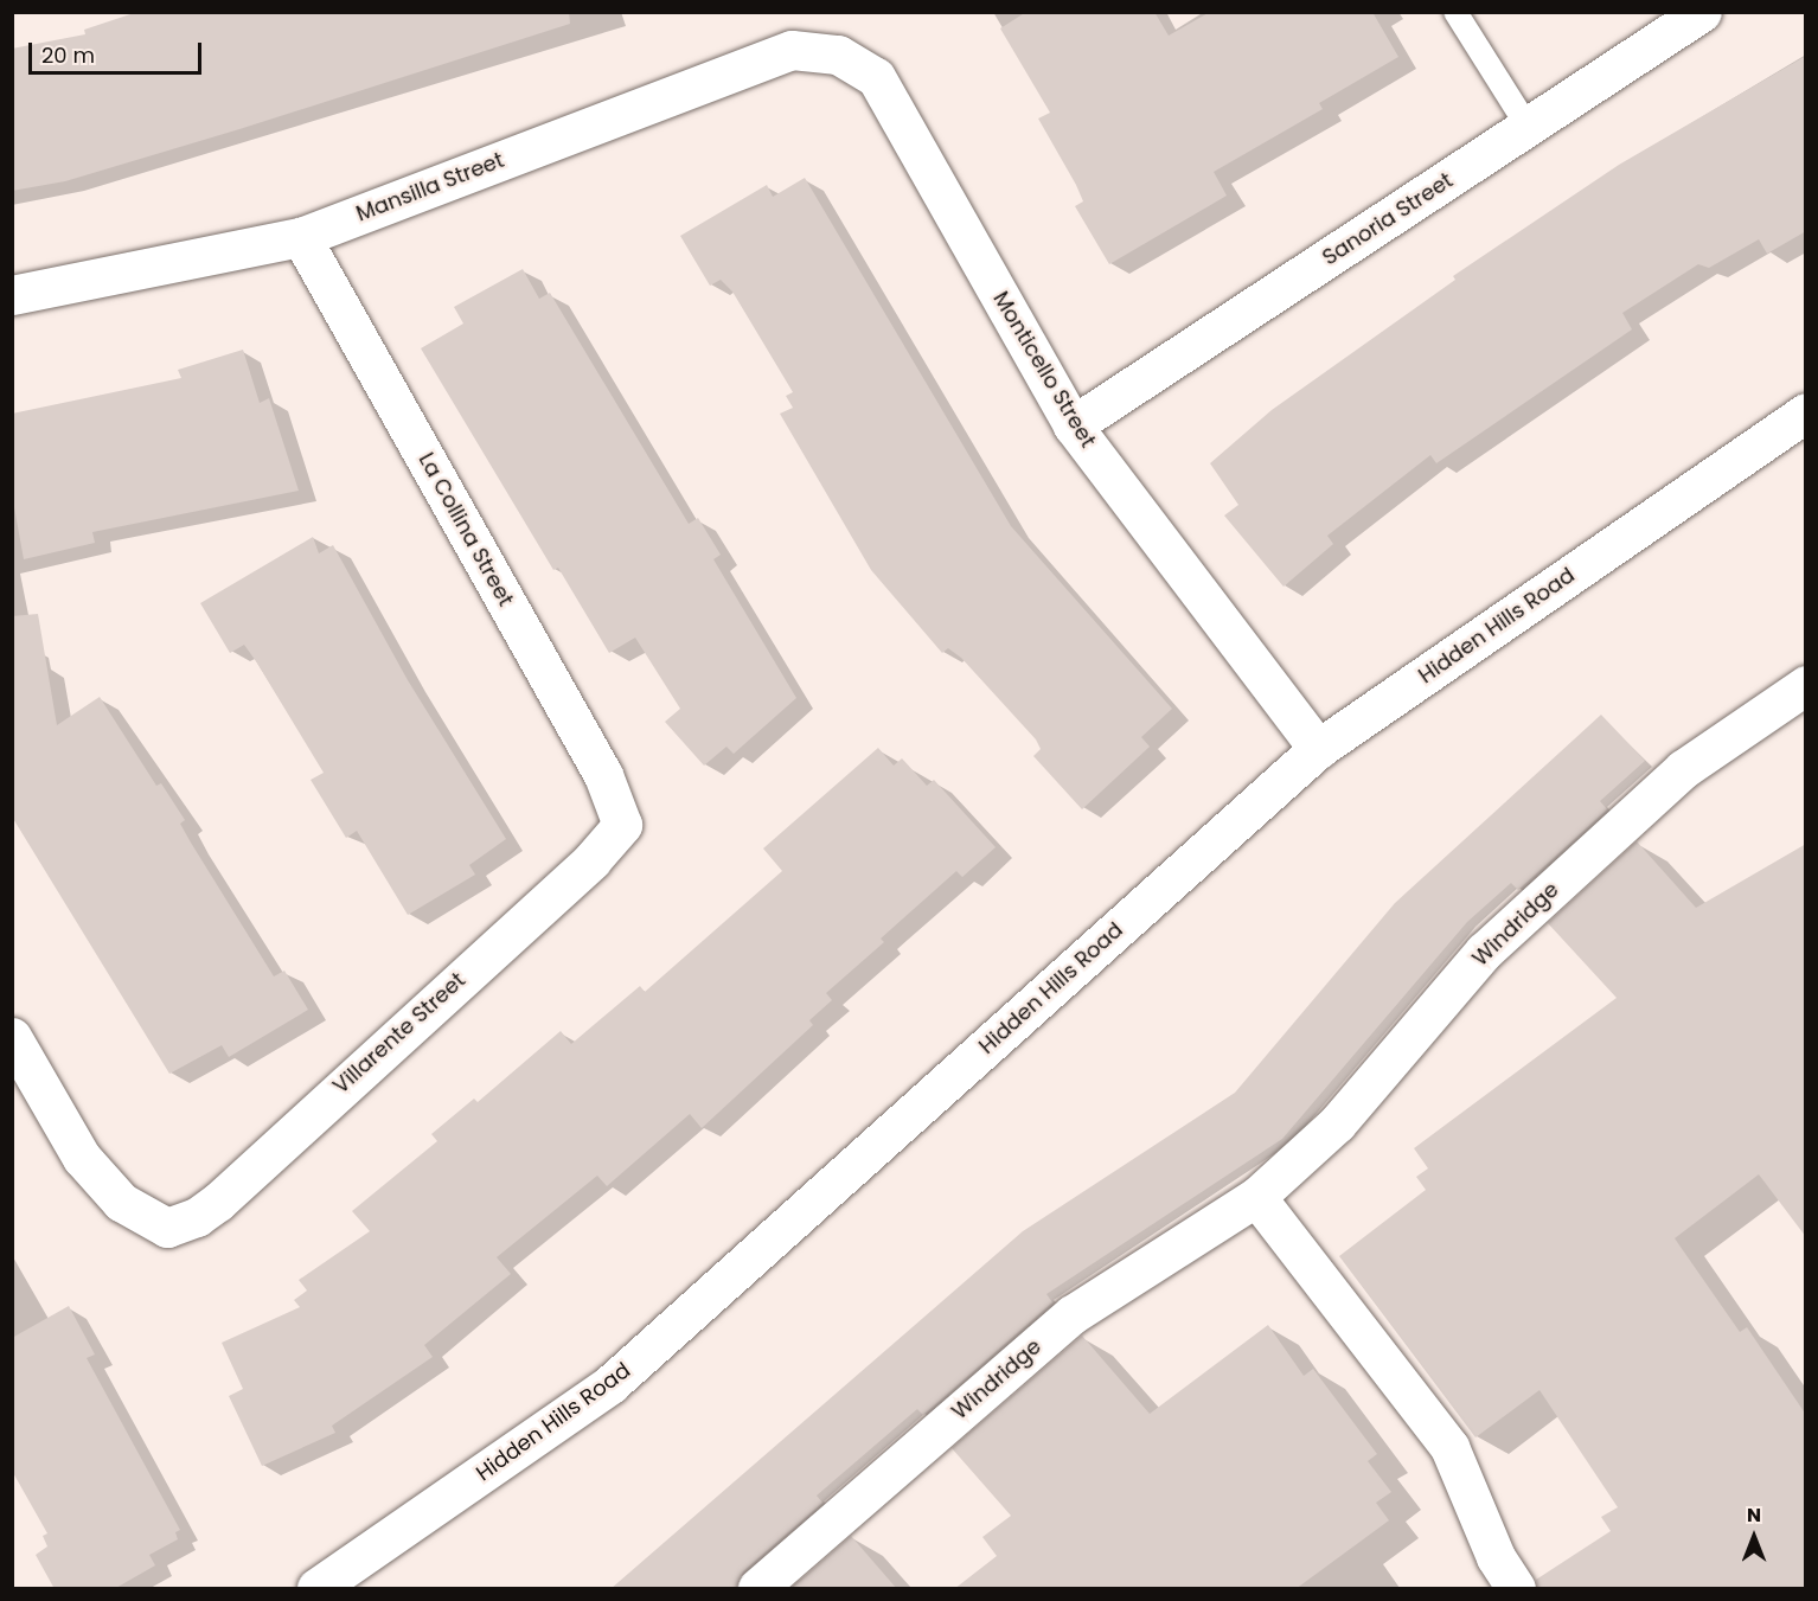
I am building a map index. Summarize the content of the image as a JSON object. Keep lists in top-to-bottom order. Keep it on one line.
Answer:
{"streets":{"street":["Mansilla Street","Sanoria Street","Monticello Street","La Collina Street","Hidden Hills Road","Windridge","Villarente Street"]},"crossings":[["Mansilla Street","Monticello Street"],["Mansilla Street","La Collina Street"],["Sanoria Street","Monticello Street"],["Monticello Street","Hidden Hills Road"],["La Collina Street","Villarente Street"]],"scale_bar":"20 m","north":"top"}
